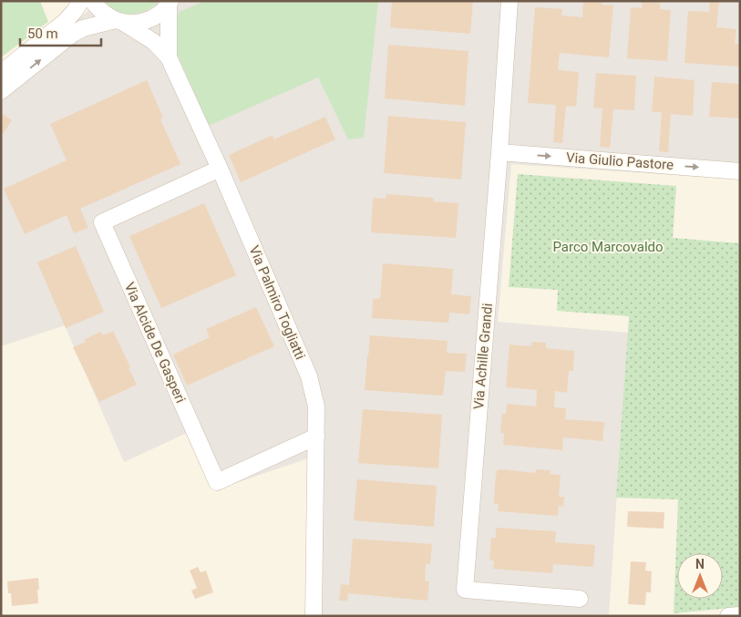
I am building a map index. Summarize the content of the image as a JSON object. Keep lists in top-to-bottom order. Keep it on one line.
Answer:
{"streets":{"street":["Via Giulio Pastore","Via Palmiro Togliatti","Via Alcide De Gasperi","Via Achille Grandi"]},"crossings":[["Via Giulio Pastore","Via Achille Grandi"],["Via Palmiro Togliatti","Via Alcide De Gasperi"]],"one_way":["Via Giulio Pastore"],"parks":["Parco Marcovaldo"],"scale_bar":"50 m","north":"top"}
